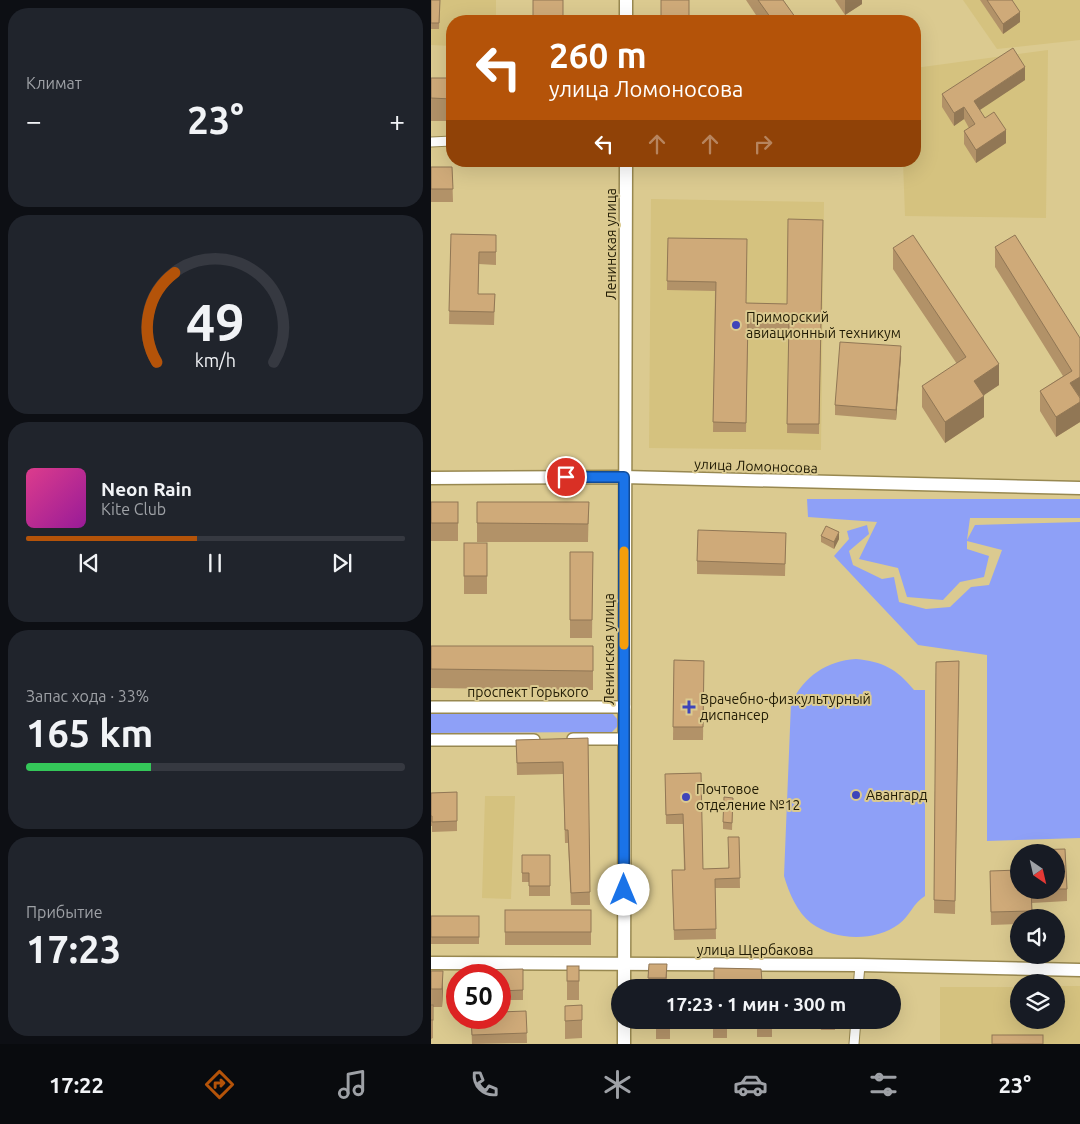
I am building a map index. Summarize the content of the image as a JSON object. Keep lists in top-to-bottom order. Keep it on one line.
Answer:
{"streets":{"main road":["Ленинская улица","улица Ломоносова","улица Щербакова"],"street":["проспект Горького"]},"crossings":[["Ленинская улица","улица Ломоносова"],["Ленинская улица","проспект Горького"],["Ленинская улица","улица Щербакова"]],"places":{"other":["Приморский авиационный техникум","Авангард","Почтовое отделение №12"],"health":["Врачебно-физкультурный диспансер"]},"north":"bottom right","page":{"tile":["Климат",["Запас хода · 33%","165 km"],["Прибытие","17:23"]],"turn":["260 m","улица Ломоносова"],"heat":["−","23°","+"],"song":["Neon Rain","Kite Club"],"limit":"50","trip":"17:23 · 1 мин · 300 m","tabs":["17:22","23°"],"gauge":["49","km/h"]}}
